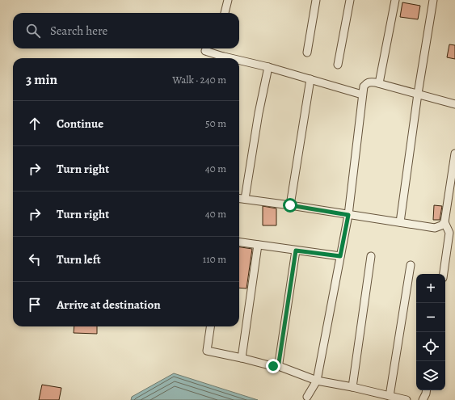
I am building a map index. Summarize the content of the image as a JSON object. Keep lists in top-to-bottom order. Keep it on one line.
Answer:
{"page":{"search":"Search here","heading":["3 min","Walk · 240 m"],"list":[["Continue","50 m"],["Turn right","40 m"],["Turn right","40 m"],["Turn left","110 m"],"Arrive at destination"],"map_buttons":["+","−"]}}
